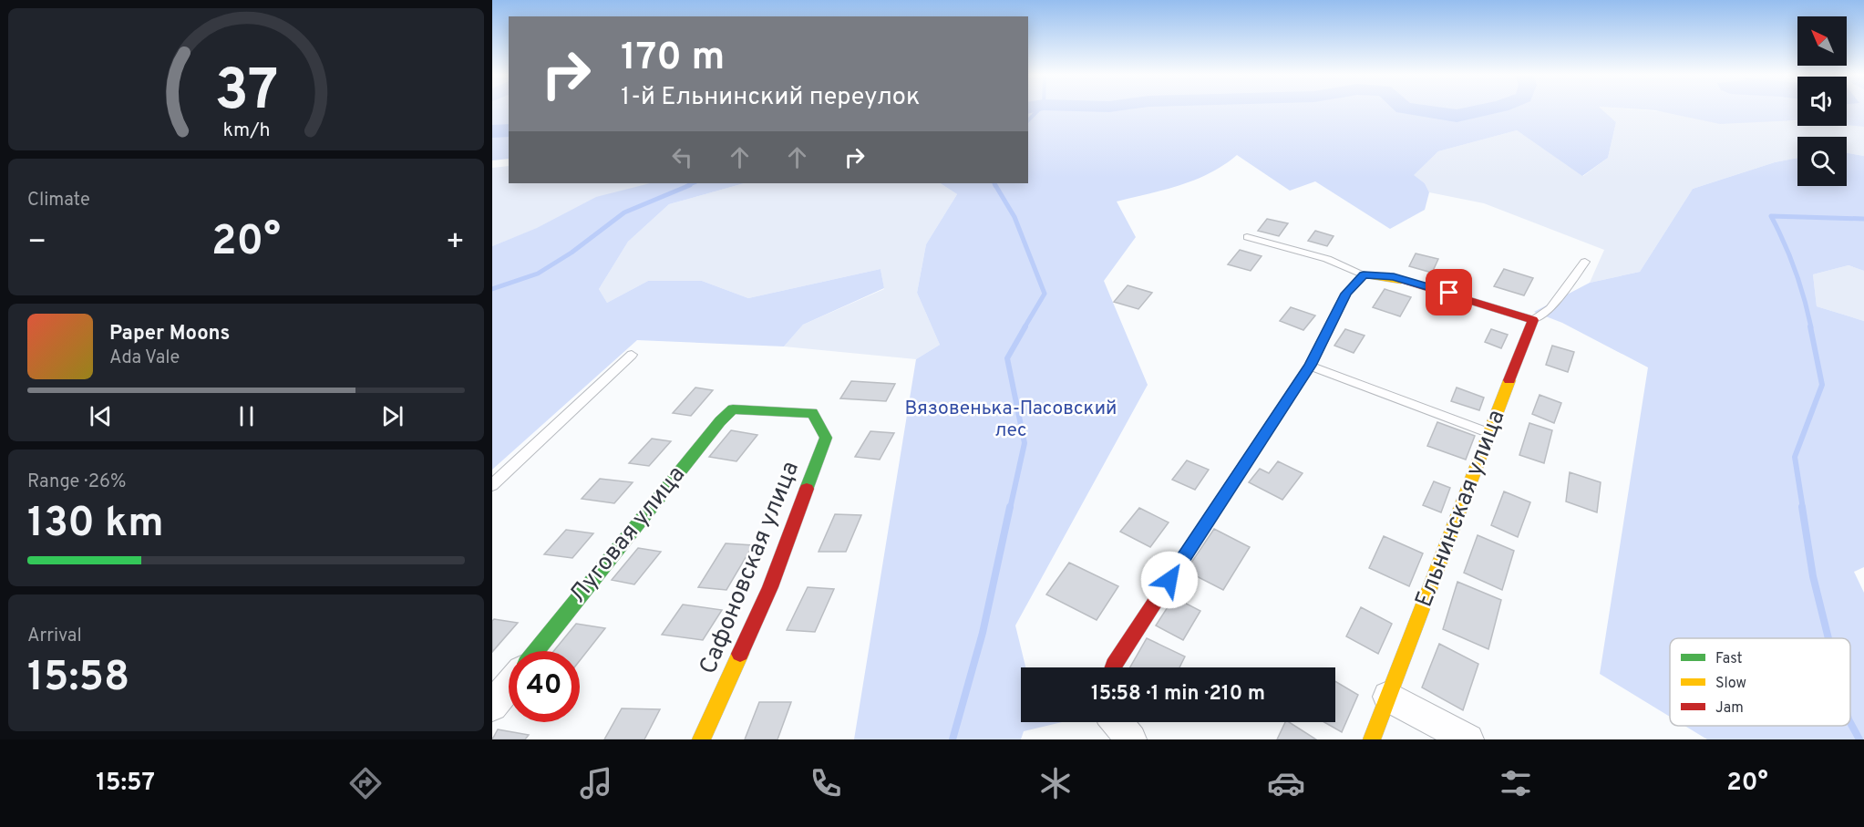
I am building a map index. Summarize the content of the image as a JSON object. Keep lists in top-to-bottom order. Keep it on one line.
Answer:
{"streets":{"street":["Ельнинская улица","Луговая улица","Сафоновская улица"]},"crossings":[["Луговая улица","Сафоновская улица"]],"parks":["Вязовенька-Пасовский лес"],"legend":["Fast","Slow","Jam"],"north":"top left","page":{"turn":["170 m","1-й Ельнинский переулок"],"tile":["Climate",["Range · 26%","130 km"],["Arrival","15:58"]],"heat":["−","20°","+"],"song":["Paper Moons","Ada Vale"],"limit":"40","trip":"15:58 · 1 min · 210 m","tabs":["15:57","20°"],"gauge":["37","km/h"]}}
